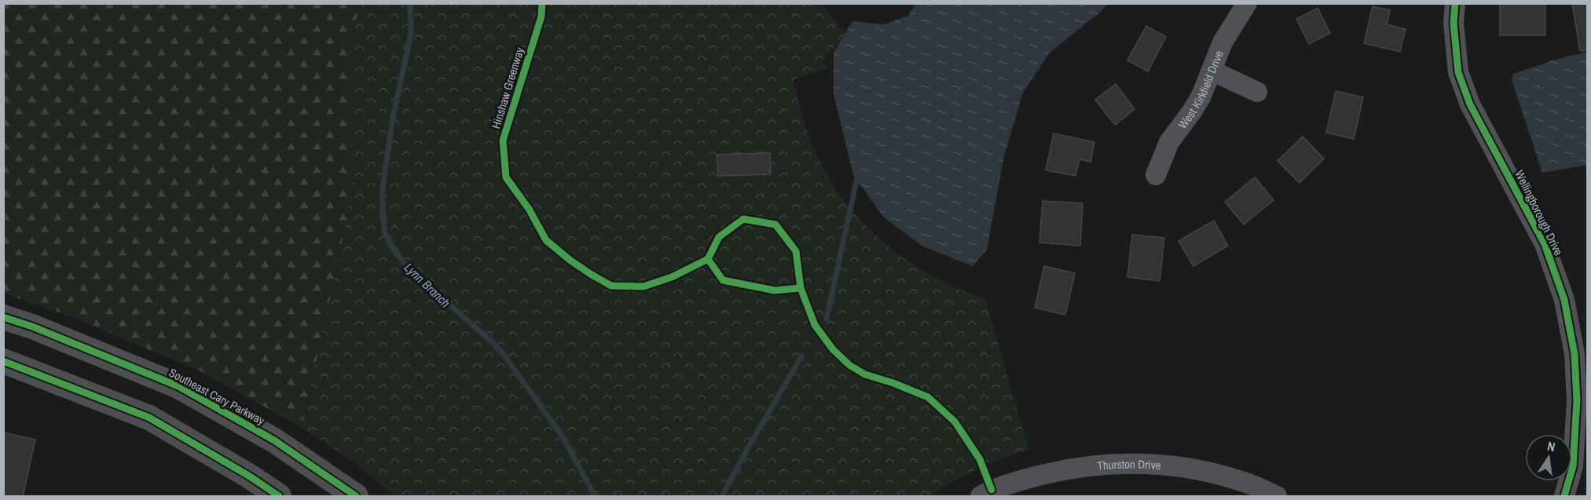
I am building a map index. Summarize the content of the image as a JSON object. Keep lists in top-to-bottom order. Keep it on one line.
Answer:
{"streets":{"main road":["Southeast Cary Parkway"],"street":["West Kirkfield Drive","Wellingborough Drive","Thurston Drive"],"cycle path":["Hinshaw Greenway"]},"water":["Lynn Branch"],"north":"top"}
